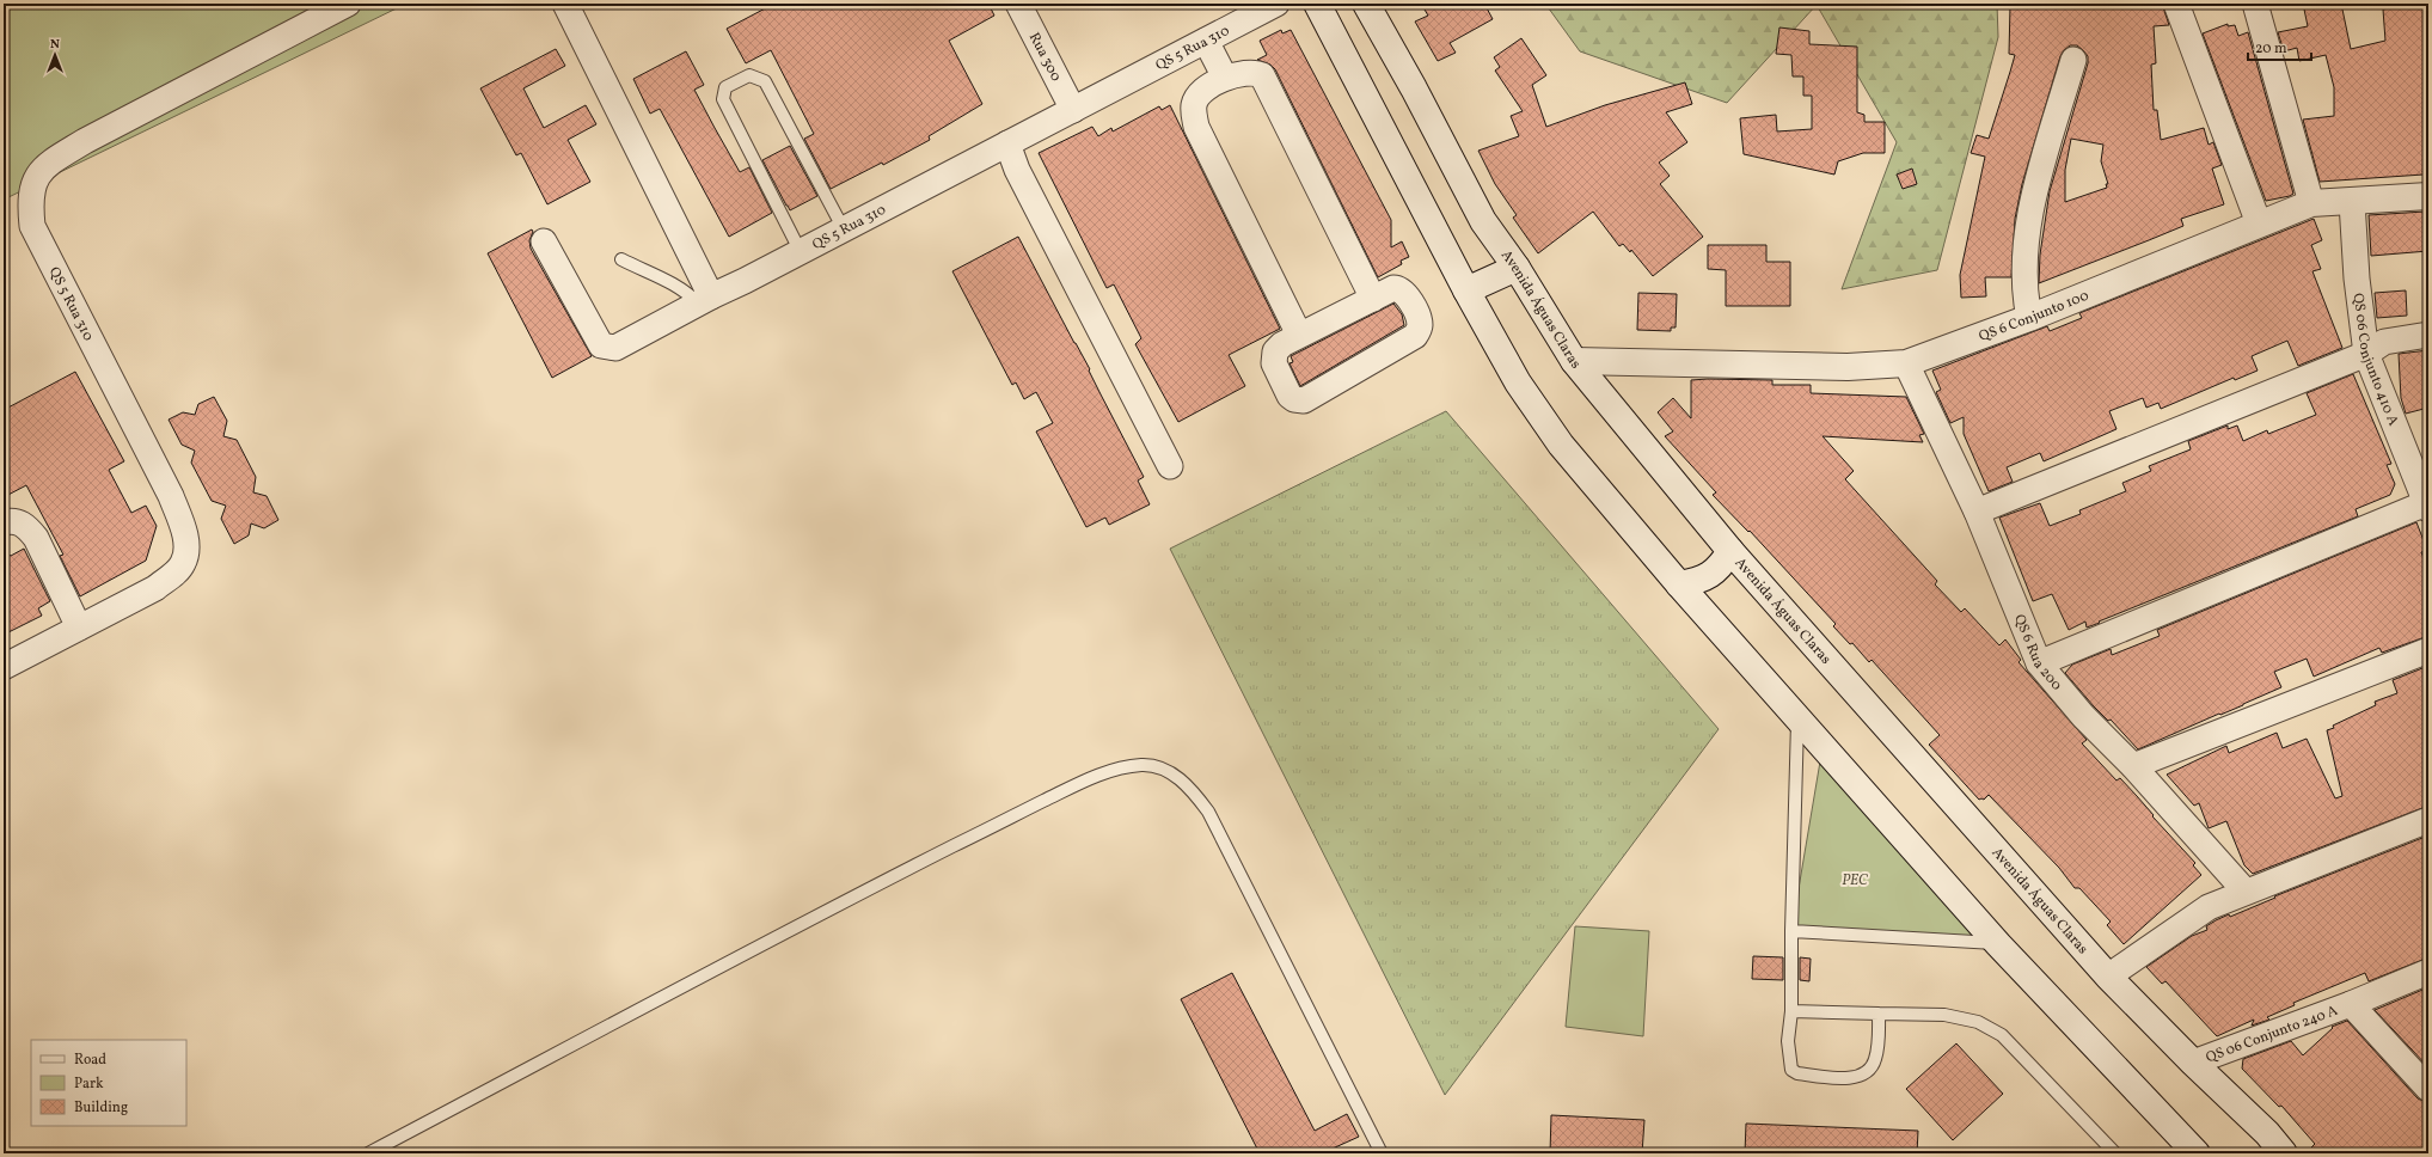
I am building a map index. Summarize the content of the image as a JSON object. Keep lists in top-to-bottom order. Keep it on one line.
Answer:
{"streets":{"main road":["Avenida Águas Claras","QS 6 Conjunto 100"],"street":["QS 5 Rua 310","Rua 300","QS 06 Conjunto 410 A","QS 6 Rua 200","QS 06 Conjunto 240 A"]},"crossings":[["QS 5 Rua 310","Rua 300"],["Avenida Águas Claras","QS 6 Conjunto 100"],["Avenida Águas Claras","QS 06 Conjunto 240 A"],["QS 6 Conjunto 100","QS 06 Conjunto 410 A"],["QS 6 Conjunto 100","QS 6 Rua 200"]],"parks":["PEC"],"legend":["Road","Park","Building"],"scale_bar":"20 m","north":"top"}
